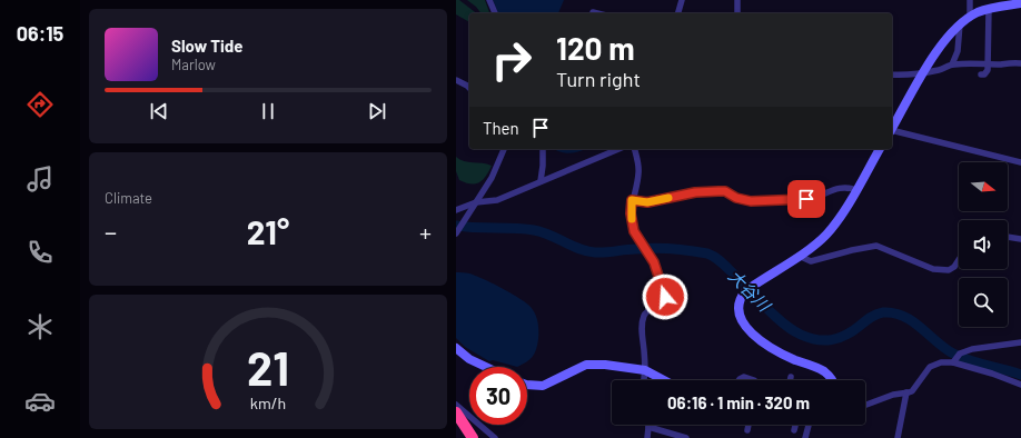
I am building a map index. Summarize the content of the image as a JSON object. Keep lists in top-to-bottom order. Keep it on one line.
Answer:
{"water":["大谷川"],"north":"right","page":{"tabs":"06:15","turn":["120 m","Turn right"],"song":["Slow Tide","Marlow"],"then":"Then","tile":"Climate","heat":["−","21°","+"],"limit":"30","trip":"06:16 · 1 min · 320 m","gauge":["21","km/h"]}}
